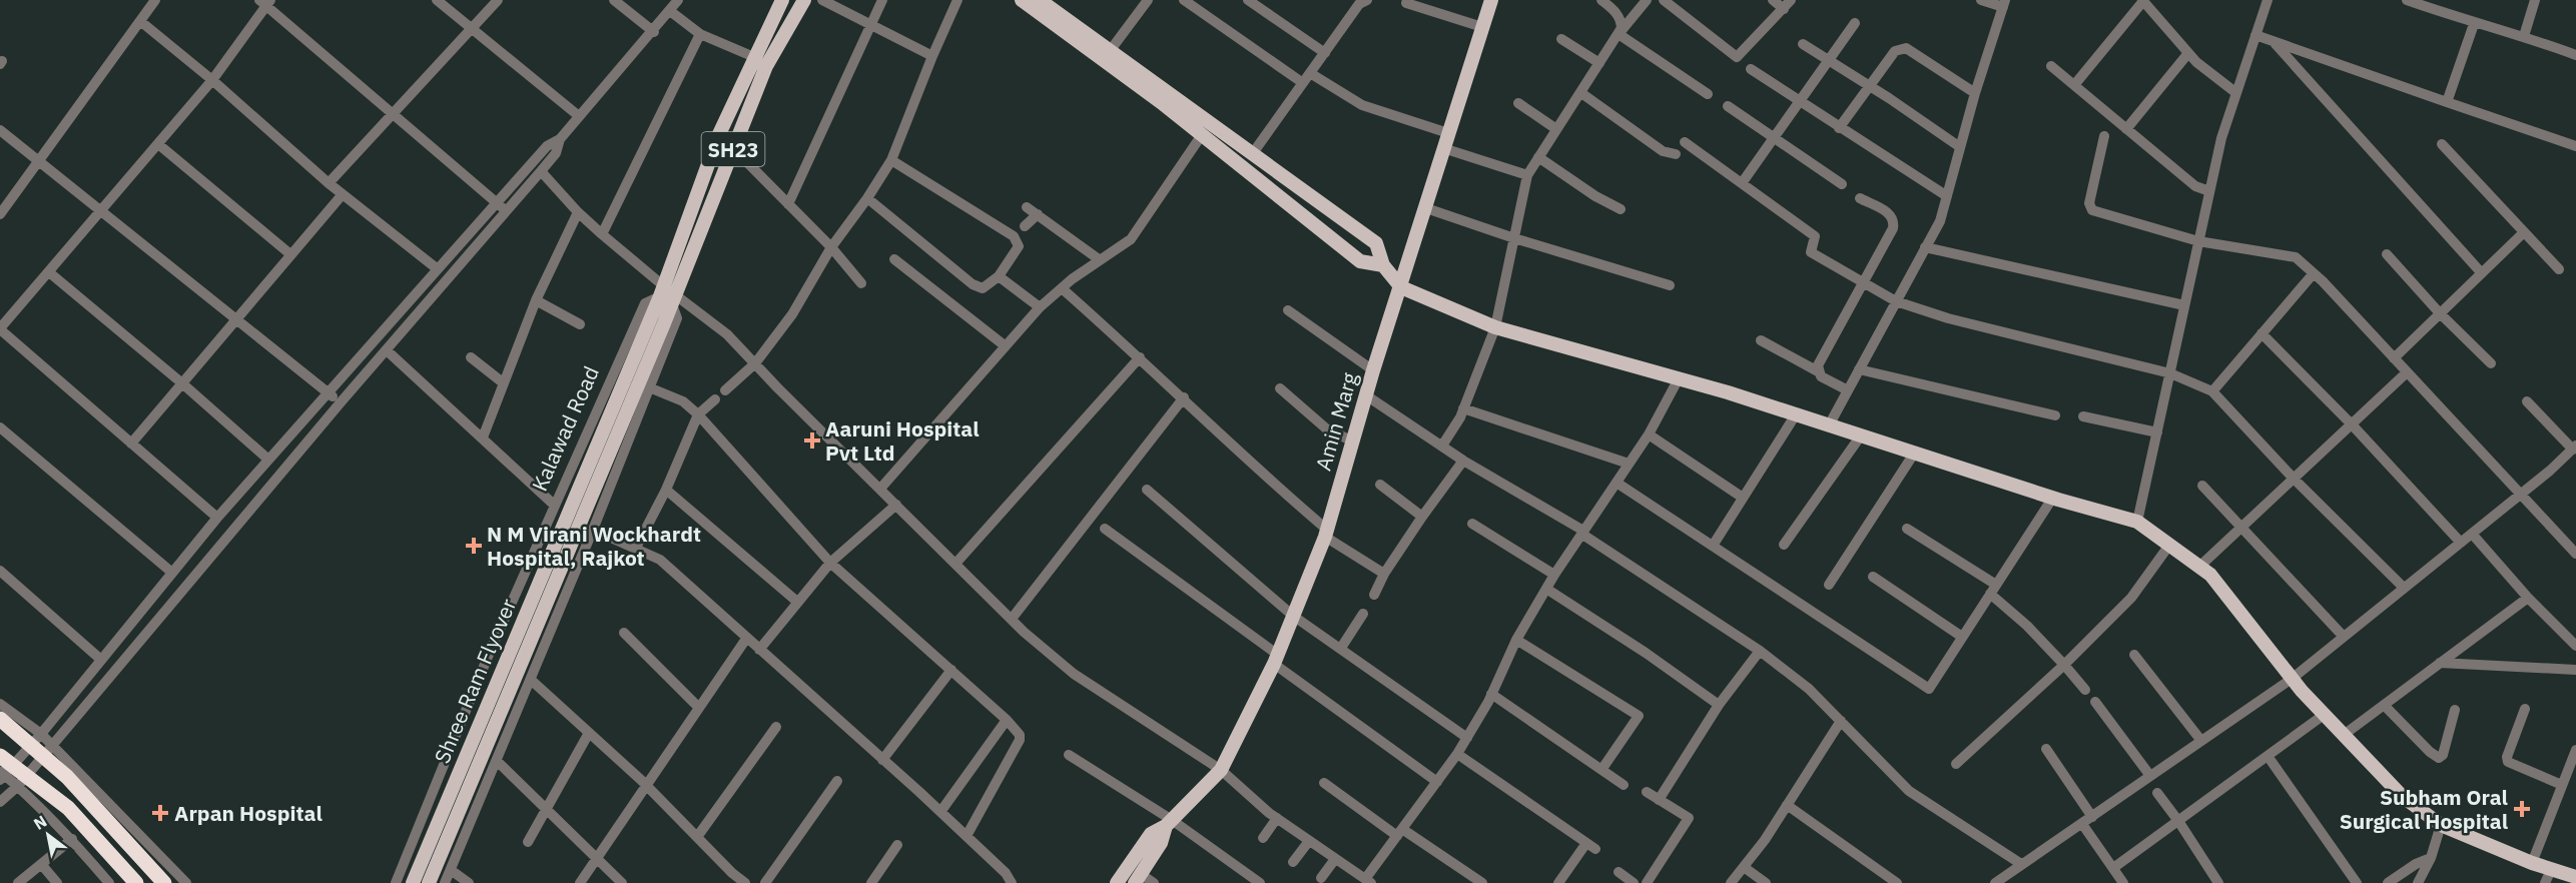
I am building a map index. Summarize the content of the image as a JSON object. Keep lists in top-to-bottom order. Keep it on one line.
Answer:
{"streets":{"main road":["SH23","Amin Marg","Kalawad Road","Shree Ram Flyover"]},"crossings":[["Kalawad Road","Shree Ram Flyover"]],"places":{"health":["Aaruni Hospital Pvt Ltd","N M Virani Wockhardt Hospital, Rajkot","Subham Oral Surgical Hospital","Arpan Hospital"]},"north":"top left"}
